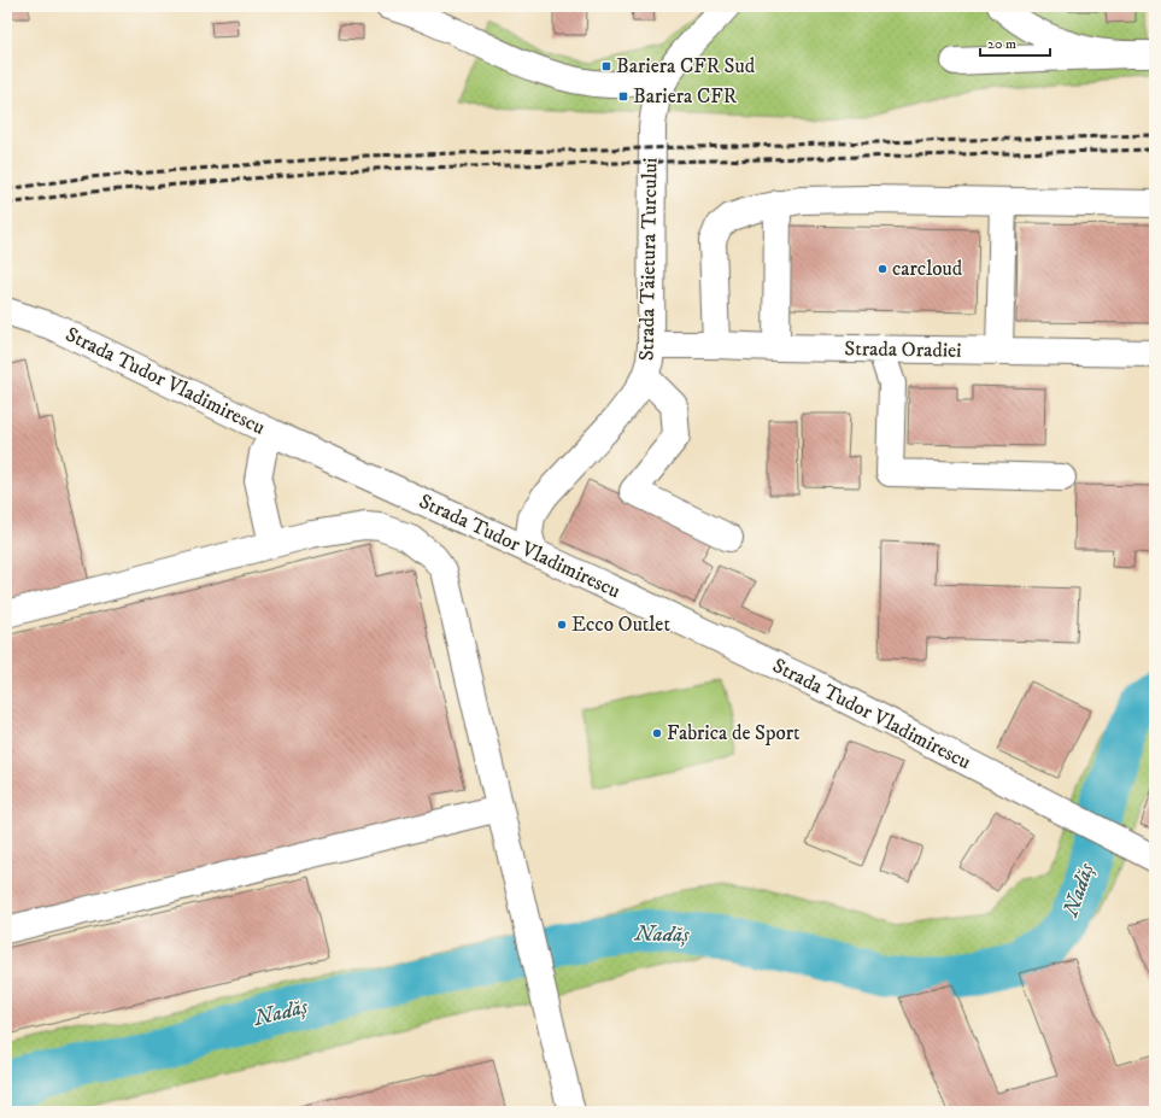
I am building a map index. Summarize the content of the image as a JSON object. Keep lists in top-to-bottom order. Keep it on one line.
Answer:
{"streets":{"street":["Strada Tăietura Turcului","Strada Oradiei","Strada Tudor Vladimirescu"]},"crossings":[["Strada Tăietura Turcului","Strada Oradiei"],["Strada Tăietura Turcului","Strada Tudor Vladimirescu"]],"water":["Nadăș"],"places":{"transit":["Bariera CFR Sud","Bariera CFR"],"other":["carcloud","Ecco Outlet","Fabrica de Sport"]},"scale_bar":"20 m"}
